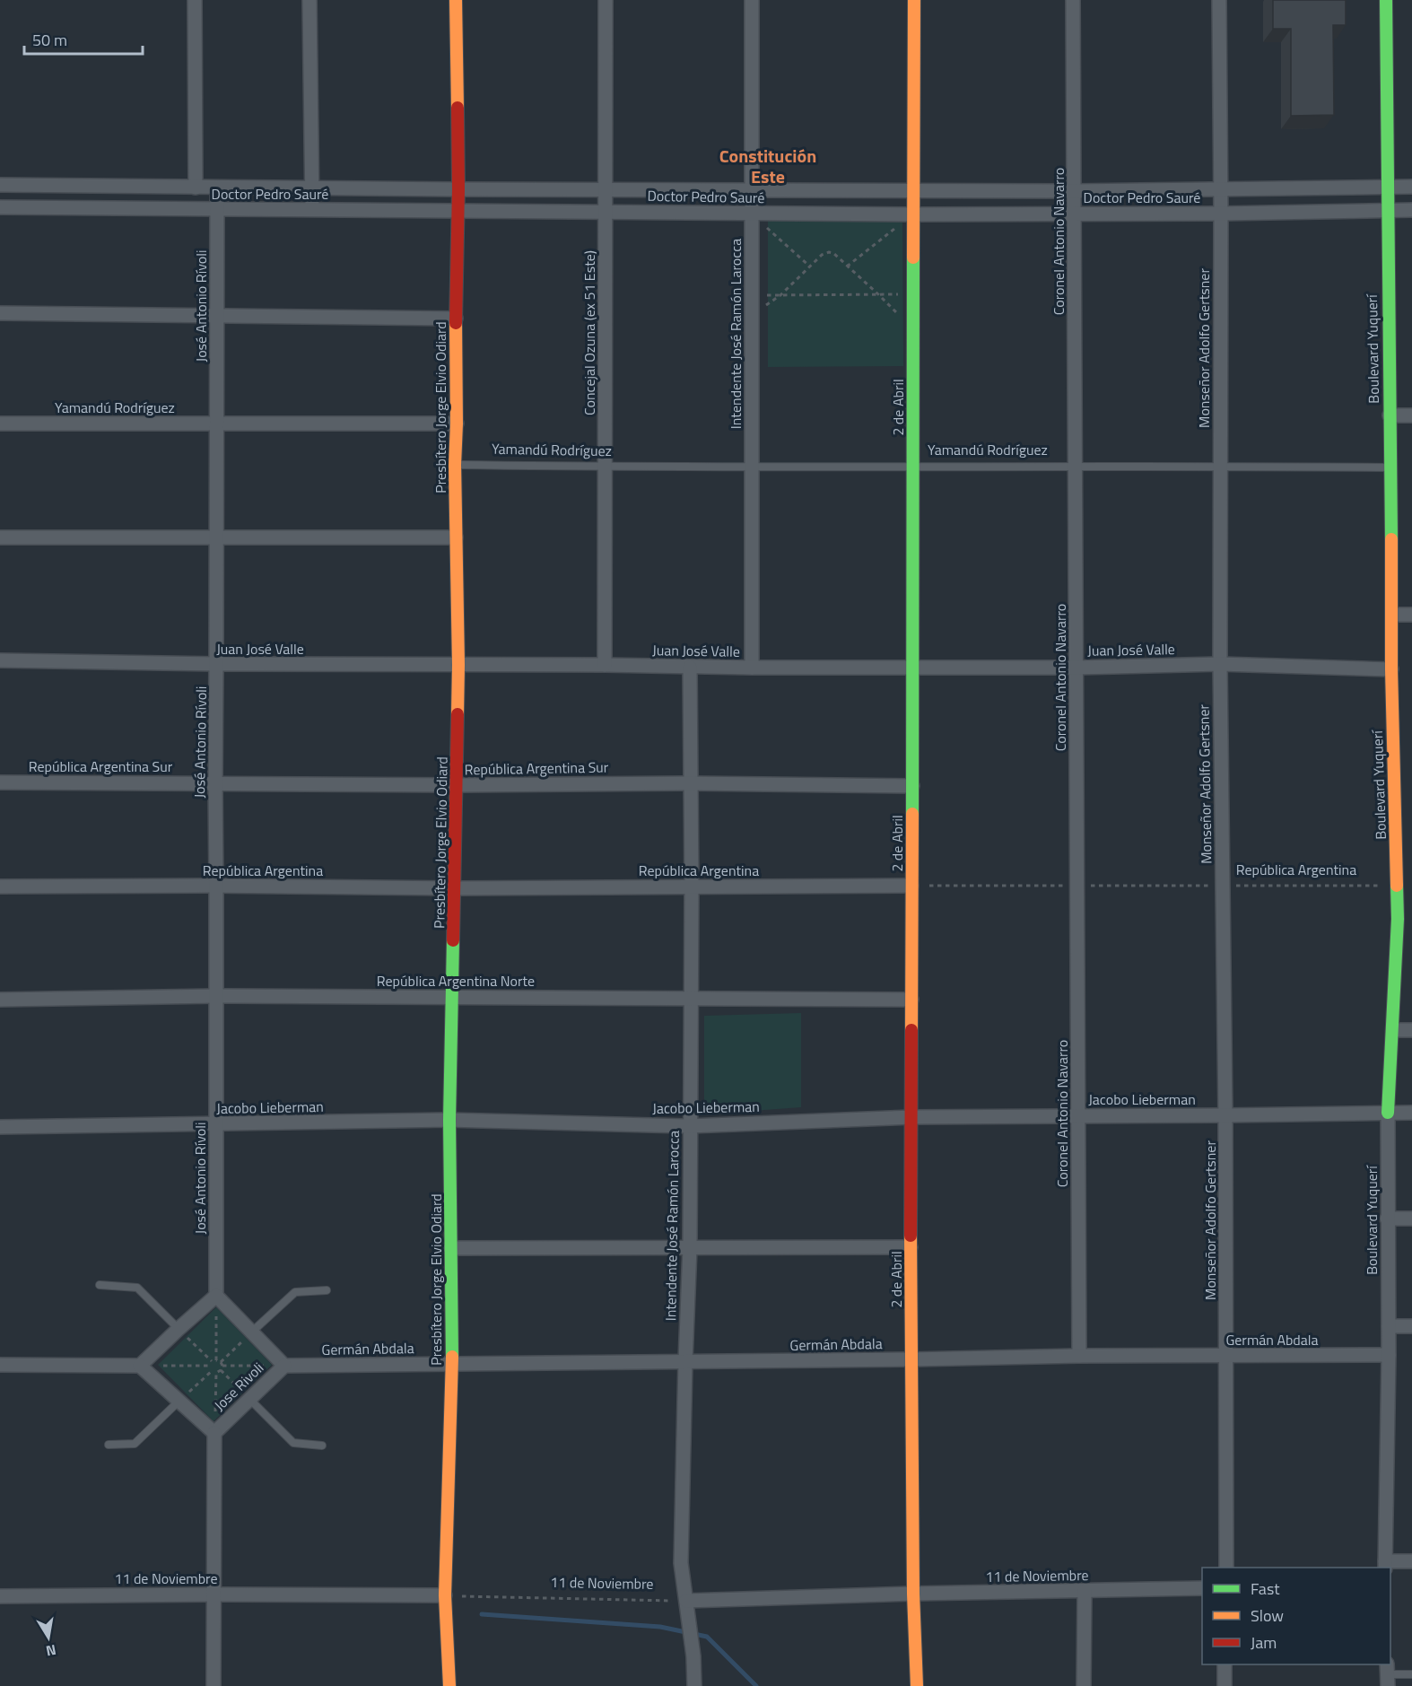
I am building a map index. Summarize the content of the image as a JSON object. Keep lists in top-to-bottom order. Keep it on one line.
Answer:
{"streets":{"street":["Doctor Pedro Sauré","Coronel Antonio Navarro","José Antonio Rívoli","Concejal Ozuna (ex 51 Este)","Intendente José Ramón Larocca","Monseñor Adolfo Gertsner","Boulevard Yuquerí","Yamandú Rodríguez","Presbítero Jorge Elvio Odiard","2 de Abril","Juan José Valle","República Argentina Sur","República Argentina","República Argentina Norte","Jacobo Lieberman","Germán Abdala","Jose Rivoli","11 de Noviembre"]},"crossings":[["Doctor Pedro Sauré","Coronel Antonio Navarro"],["Doctor Pedro Sauré","José Antonio Rívoli"],["Doctor Pedro Sauré","Concejal Ozuna (ex 51 Este)"],["Doctor Pedro Sauré","Intendente José Ramón Larocca"],["Doctor Pedro Sauré","Monseñor Adolfo Gertsner"],["Doctor Pedro Sauré","Boulevard Yuquerí"],["Doctor Pedro Sauré","Presbítero Jorge Elvio Odiard"],["Doctor Pedro Sauré","2 de Abril"],["Coronel Antonio Navarro","Yamandú Rodríguez"],["Coronel Antonio Navarro","Juan José Valle"],["Coronel Antonio Navarro","República Argentina"],["Coronel Antonio Navarro","Jacobo Lieberman"],["Coronel Antonio Navarro","Germán Abdala"],["José Antonio Rívoli","Yamandú Rodríguez"],["José Antonio Rívoli","Juan José Valle"],["José Antonio Rívoli","República Argentina Sur"],["José Antonio Rívoli","República Argentina"],["José Antonio Rívoli","República Argentina Norte"],["José Antonio Rívoli","Jacobo Lieberman"],["José Antonio Rívoli","Jose Rivoli"],["Concejal Ozuna (ex 51 Este)","Yamandú Rodríguez"],["Concejal Ozuna (ex 51 Este)","Juan José Valle"],["Intendente José Ramón Larocca","Yamandú Rodríguez"],["Intendente José Ramón Larocca","Juan José Valle"],["Intendente José Ramón Larocca","República Argentina Sur"],["Intendente José Ramón Larocca","República Argentina"],["Intendente José Ramón Larocca","República Argentina Norte"],["Intendente José Ramón Larocca","Jacobo Lieberman"],["Intendente José Ramón Larocca","Germán Abdala"],["Intendente José Ramón Larocca","11 de Noviembre"],["Monseñor Adolfo Gertsner","Yamandú Rodríguez"],["Monseñor Adolfo Gertsner","Juan José Valle"],["Monseñor Adolfo Gertsner","República Argentina"],["Monseñor Adolfo Gertsner","Jacobo Lieberman"],["Monseñor Adolfo Gertsner","Germán Abdala"],["Boulevard Yuquerí","Yamandú Rodríguez"],["Boulevard Yuquerí","Juan José Valle"],["Boulevard Yuquerí","República Argentina"],["Boulevard Yuquerí","Jacobo Lieberman"],["Boulevard Yuquerí","Germán Abdala"],["Yamandú Rodríguez","Presbítero Jorge Elvio Odiard"],["Yamandú Rodríguez","2 de Abril"],["Presbítero Jorge Elvio Odiard","Juan José Valle"],["Presbítero Jorge Elvio Odiard","República Argentina Sur"],["Presbítero Jorge Elvio Odiard","República Argentina"],["Presbítero Jorge Elvio Odiard","República Argentina Norte"],["Presbítero Jorge Elvio Odiard","Jacobo Lieberman"],["Presbítero Jorge Elvio Odiard","Germán Abdala"],["Presbítero Jorge Elvio Odiard","11 de Noviembre"],["2 de Abril","Juan José Valle"],["2 de Abril","República Argentina Sur"],["2 de Abril","República Argentina"],["2 de Abril","República Argentina Norte"],["2 de Abril","Jacobo Lieberman"],["2 de Abril","Germán Abdala"],["2 de Abril","11 de Noviembre"],["Germán Abdala","Jose Rivoli"]],"districts":["Constitución Este"],"legend":["Fast","Slow","Jam"],"scale_bar":"50 m","north":"bottom"}
